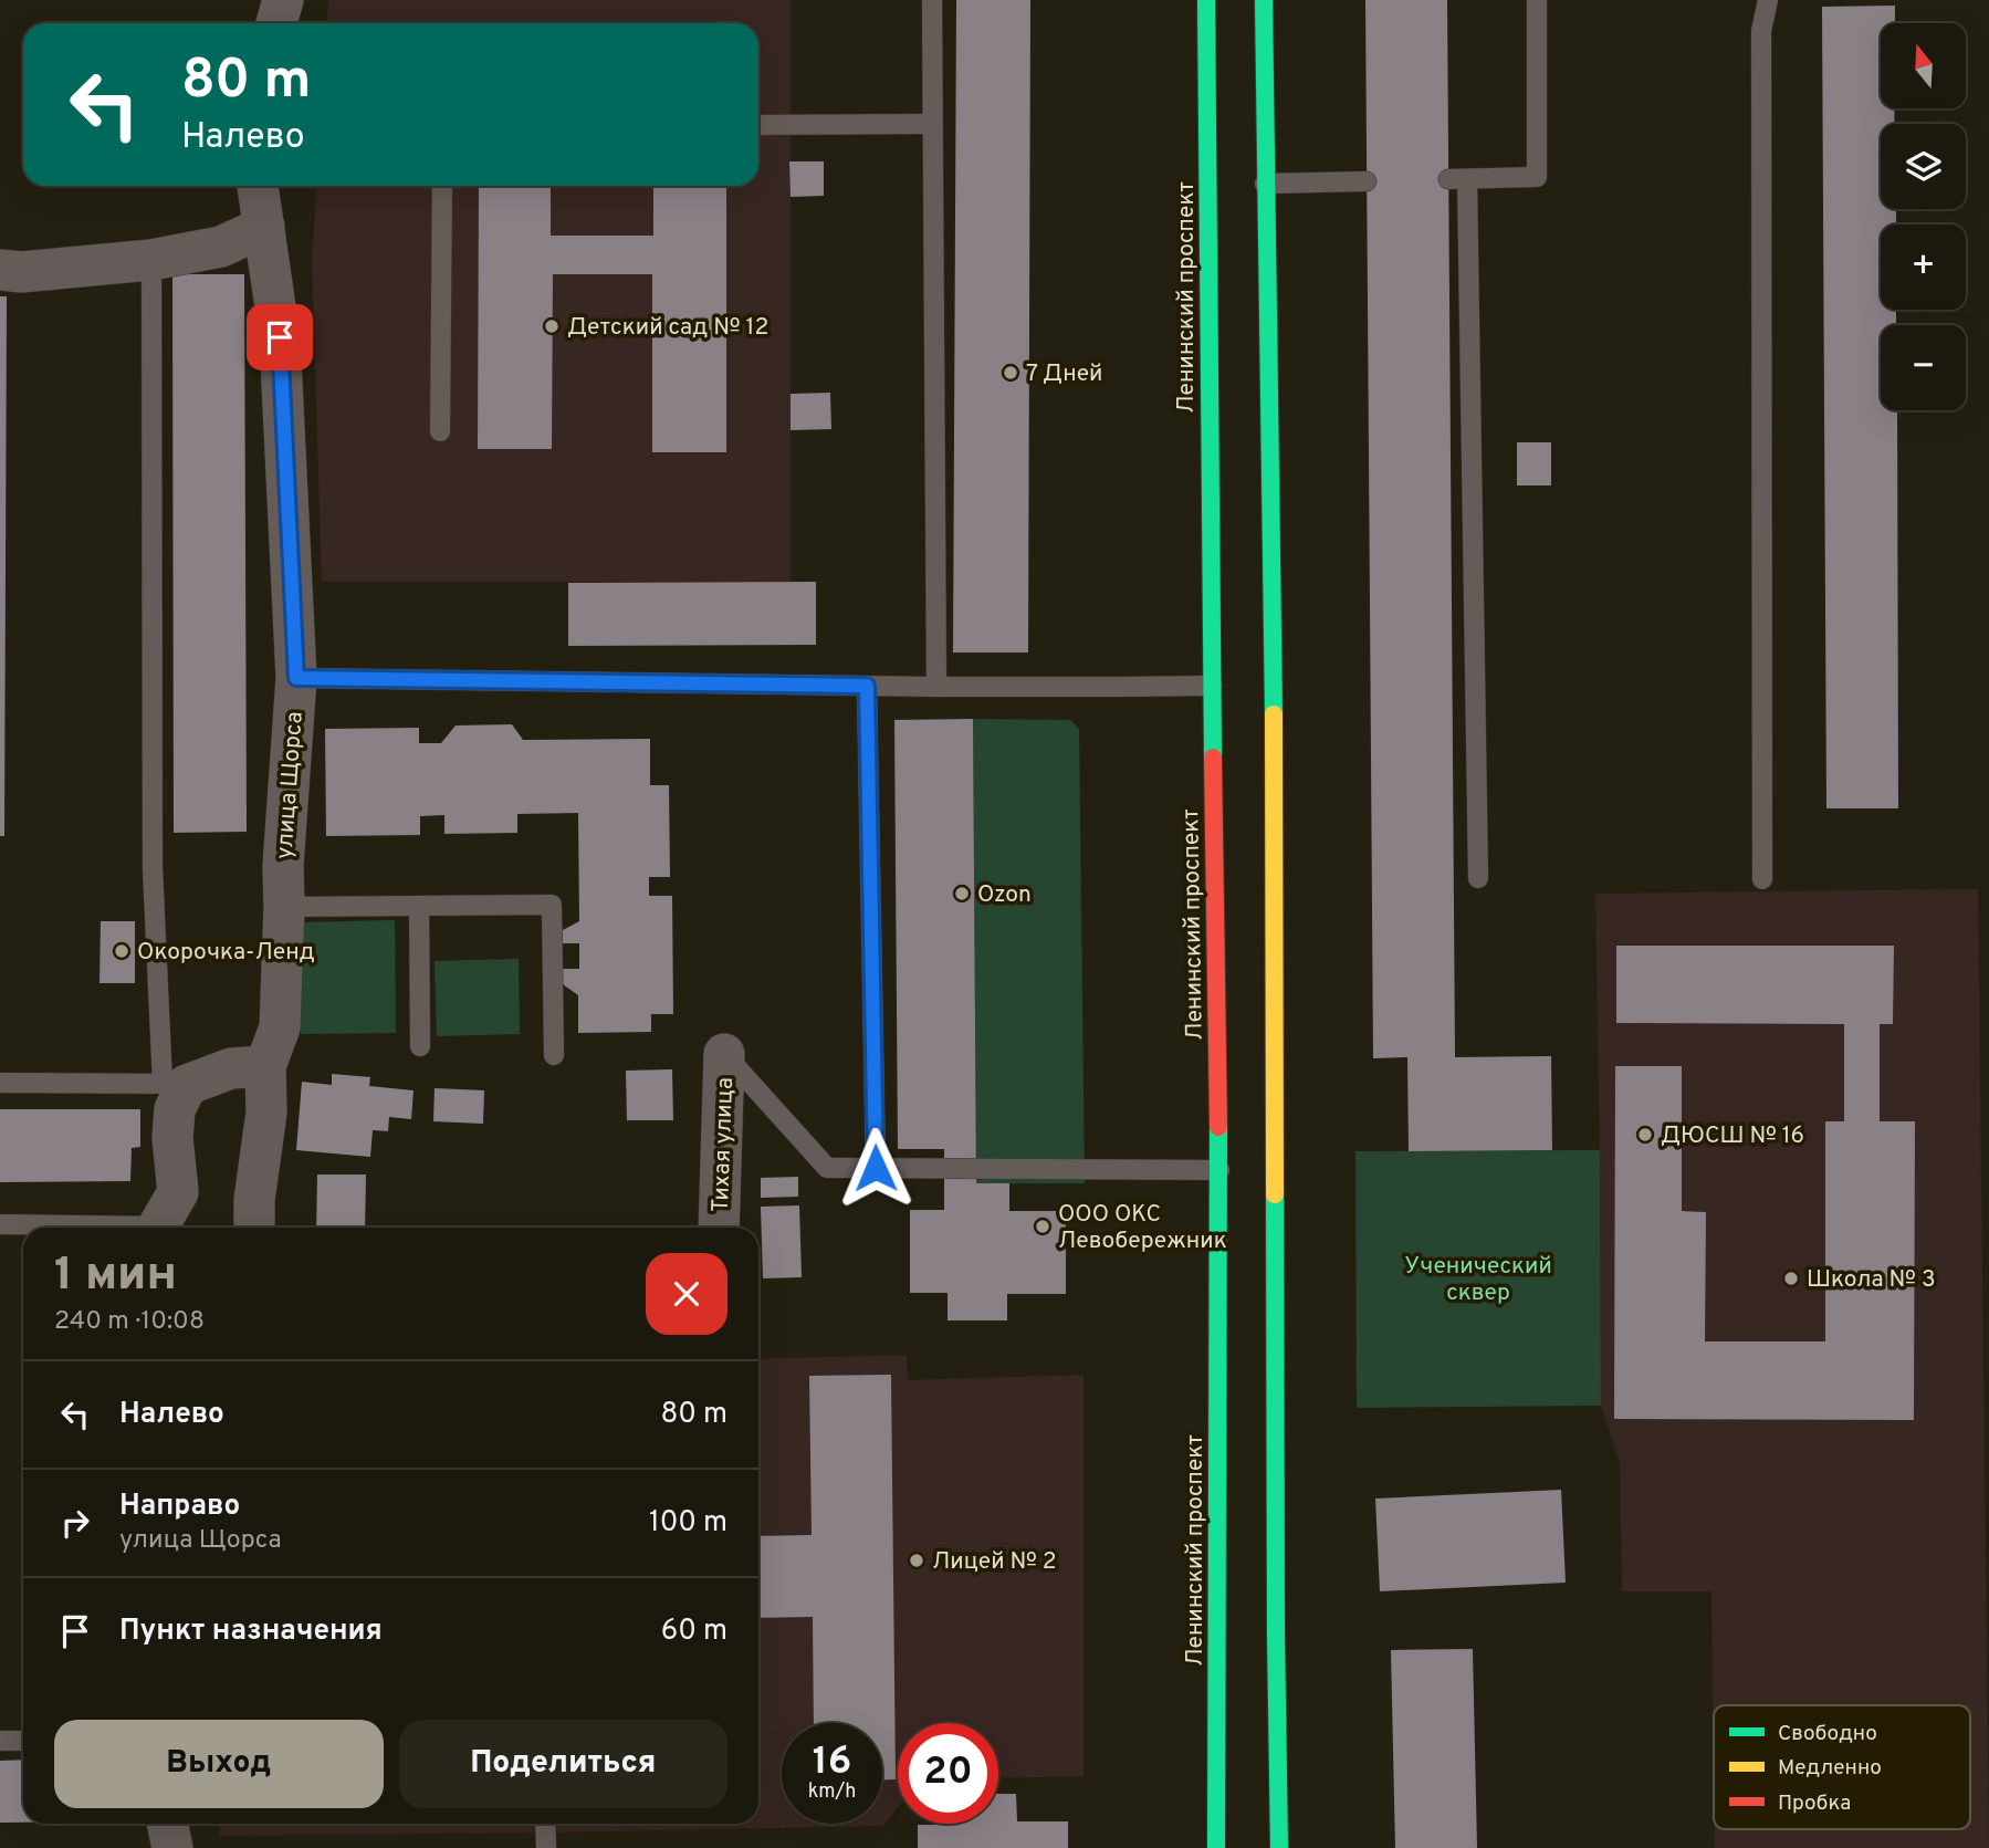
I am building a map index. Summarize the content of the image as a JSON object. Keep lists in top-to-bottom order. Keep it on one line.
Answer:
{"streets":{"main road":["Ленинский проспект"],"street":["улица Щорса","Тихая улица"]},"parks":["Ученический сквер"],"places":["Детский сад № 12","7 Дней","Ozon","Окорочка-Ленд","ДЮСШ № 16","ООО ОКС Левобережник","Школа № 3","Лицей № 2"],"legend":["Свободно","Медленно","Пробка"],"north":"top","page":{"map_buttons":["+","−"],"turn":["80 m","Налево"],"heading":["1 мин","240 m · 10:08"],"list":[{"name":"Налево","value":"80 m"},{"name":"Направо","note":"улица Щорса","value":"100 m"},{"name":"Пункт назначения","value":"60 m"}],"buttons":["Выход","Поделиться"],"speed":"16 km/h","limit":"20"}}
